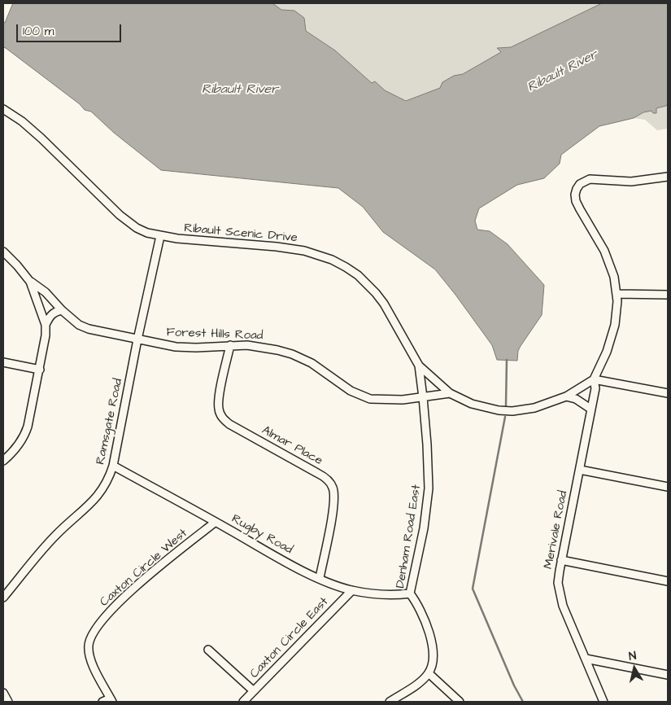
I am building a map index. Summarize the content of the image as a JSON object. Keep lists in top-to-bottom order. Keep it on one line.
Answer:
{"streets":{"street":["Ribault Scenic Drive","Forest Hills Road","Ramsgate Road","Almar Place","Merivale Road","Rugby Road","Denham Road East","Caxton Circle West","Caxton Circle East"]},"crossings":[["Ribault Scenic Drive","Forest Hills Road"],["Ribault Scenic Drive","Ramsgate Road"],["Ribault Scenic Drive","Denham Road East"],["Forest Hills Road","Ramsgate Road"],["Forest Hills Road","Almar Place"],["Forest Hills Road","Denham Road East"],["Ramsgate Road","Rugby Road"],["Almar Place","Rugby Road"],["Rugby Road","Denham Road East"],["Rugby Road","Caxton Circle West"],["Rugby Road","Caxton Circle East"]],"water":["Ribault River"],"scale_bar":"100 m","north":"top"}
